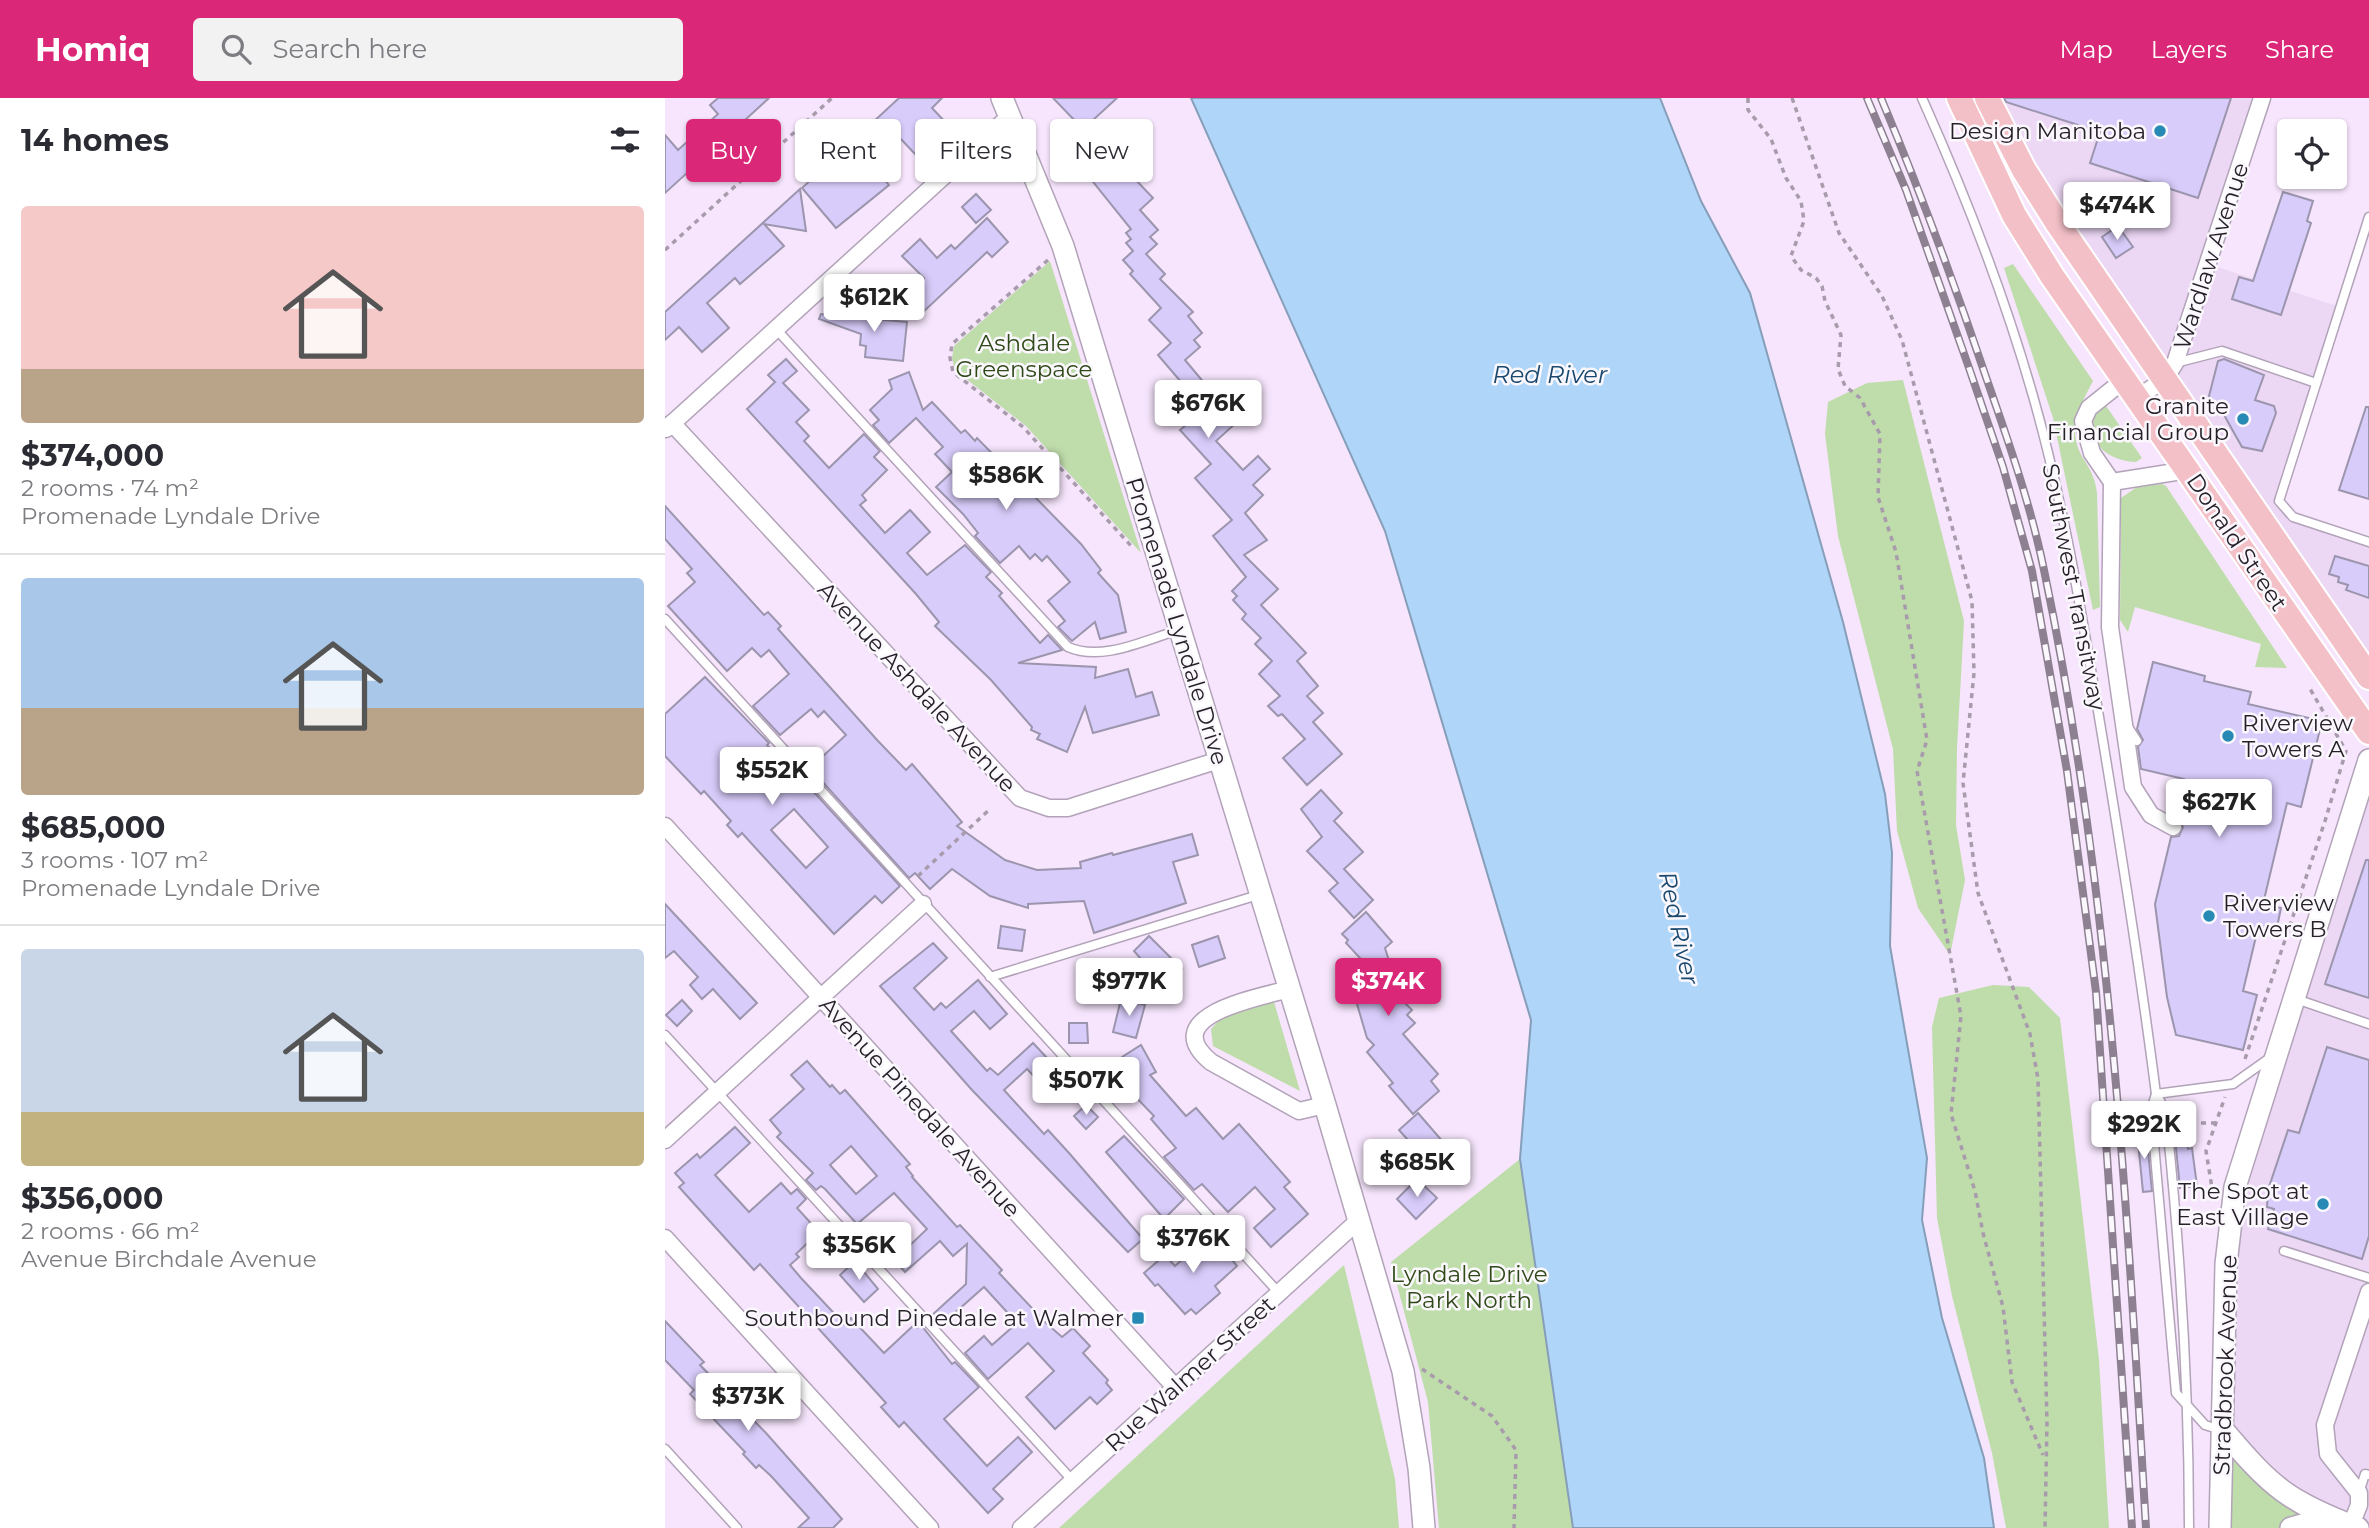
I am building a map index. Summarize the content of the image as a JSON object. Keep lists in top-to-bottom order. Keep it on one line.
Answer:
{"streets":{"main road":["Donald Street"],"street":["Wardlaw Avenue","Promenade Lyndale Drive","Avenue Ashdale Avenue","Avenue Pinedale Avenue","Stradbrook Avenue","Rue Walmer Street"],"lane":["Southwest Transitway"]},"crossings":[["Wardlaw Avenue","Donald Street"],["Promenade Lyndale Drive","Avenue Ashdale Avenue"],["Promenade Lyndale Drive","Rue Walmer Street"],["Avenue Pinedale Avenue","Rue Walmer Street"]],"water":["Red River"],"parks":["Ashdale Greenspace","Lyndale Drive Park North"],"places":{"other":["Design Manitoba","Granite Financial Group","Riverview Towers A","Riverview Towers B","The Spot at East Village"],"transit":["Southbound Pinedale at Walmer"]},"page":{"header":"Homiq","search":"Search here","nav":["Map","Layers","Share"],"heading":"14 homes","chip":["Buy","Rent","Filters","New"],"list":[{"name":"$374,000","note":"2 rooms · 74 m² · Promenade Lyndale Drive"},{"name":"$685,000","note":"3 rooms · 107 m² · Promenade Lyndale Drive"},{"name":"$356,000","note":"2 rooms · 66 m² · Avenue Birchdale Avenue"}],"price":["$474K","$612K","$676K","$586K","$552K","$627K","$977K","$374K","$507K","$292K","$685K","$376K","$356K","$373K"]}}
